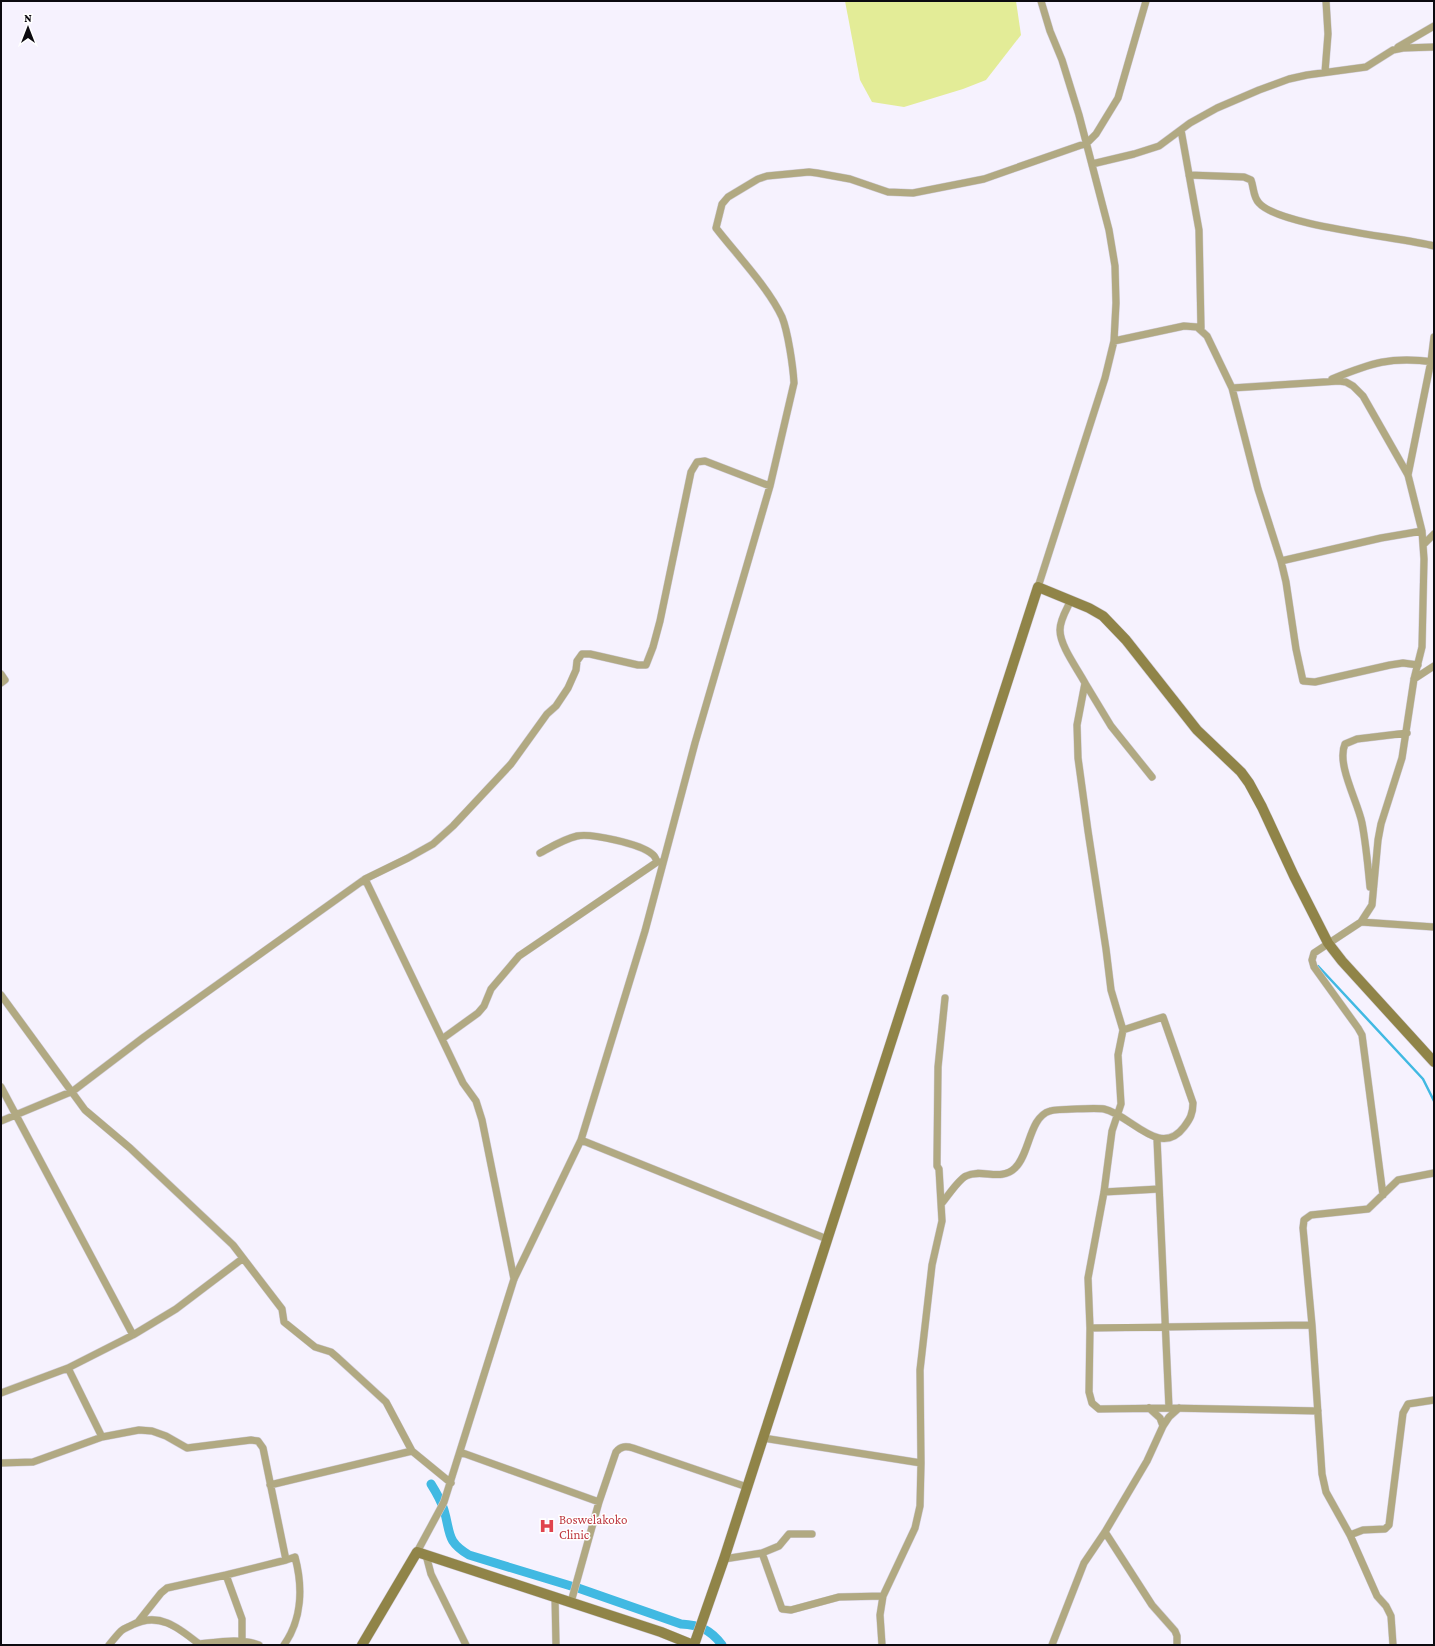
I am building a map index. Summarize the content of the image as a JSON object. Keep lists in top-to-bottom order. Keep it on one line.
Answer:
{"places":{"hospital":["Boswelakoko Clinic"]},"north":"top"}
